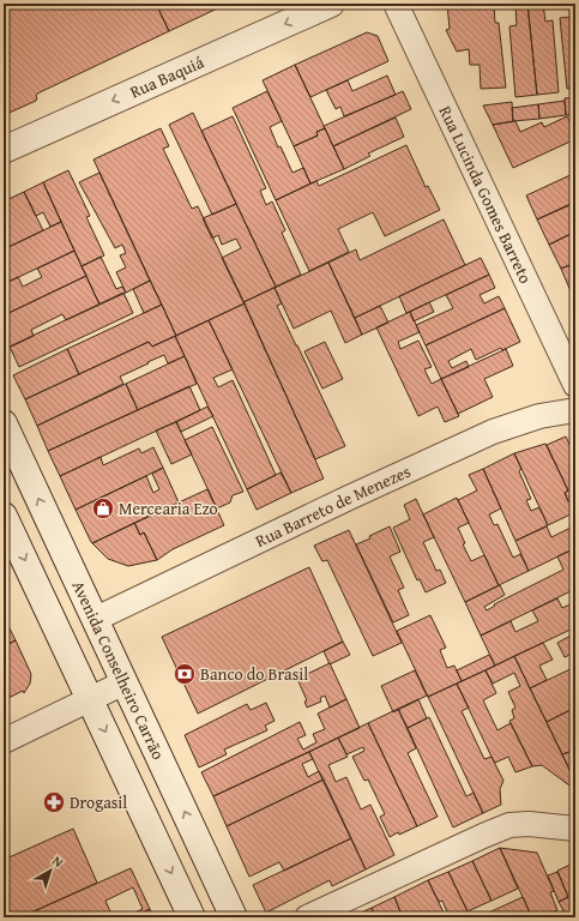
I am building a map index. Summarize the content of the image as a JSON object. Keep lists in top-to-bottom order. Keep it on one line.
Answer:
{"streets":{"main road":["Rua Baquiá","Avenida Conselheiro Carrão"],"street":["Rua Lucinda Gomes Barreto","Rua Barreto de Menezes"]},"crossings":[["Rua Barreto de Menezes","Avenida Conselheiro Carrão"]],"one_way":["Rua Baquiá"],"places":{"shop":["Mercearia Ezo"],"bank":["Banco do Brasil"],"pharmacy":["Drogasil"]},"north":"top right"}
